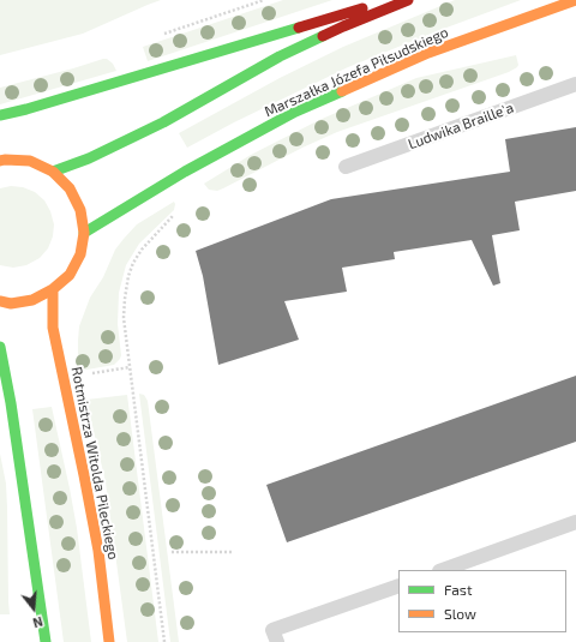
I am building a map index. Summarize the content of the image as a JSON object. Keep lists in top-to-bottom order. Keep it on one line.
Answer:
{"streets":{"main road":["Marszałka Józefa Piłsudskiego","Rotmistrza Witolda Pileckiego"],"lane":["Ludwika Braille'a"]},"legend":["Fast","Slow"],"north":"bottom"}
